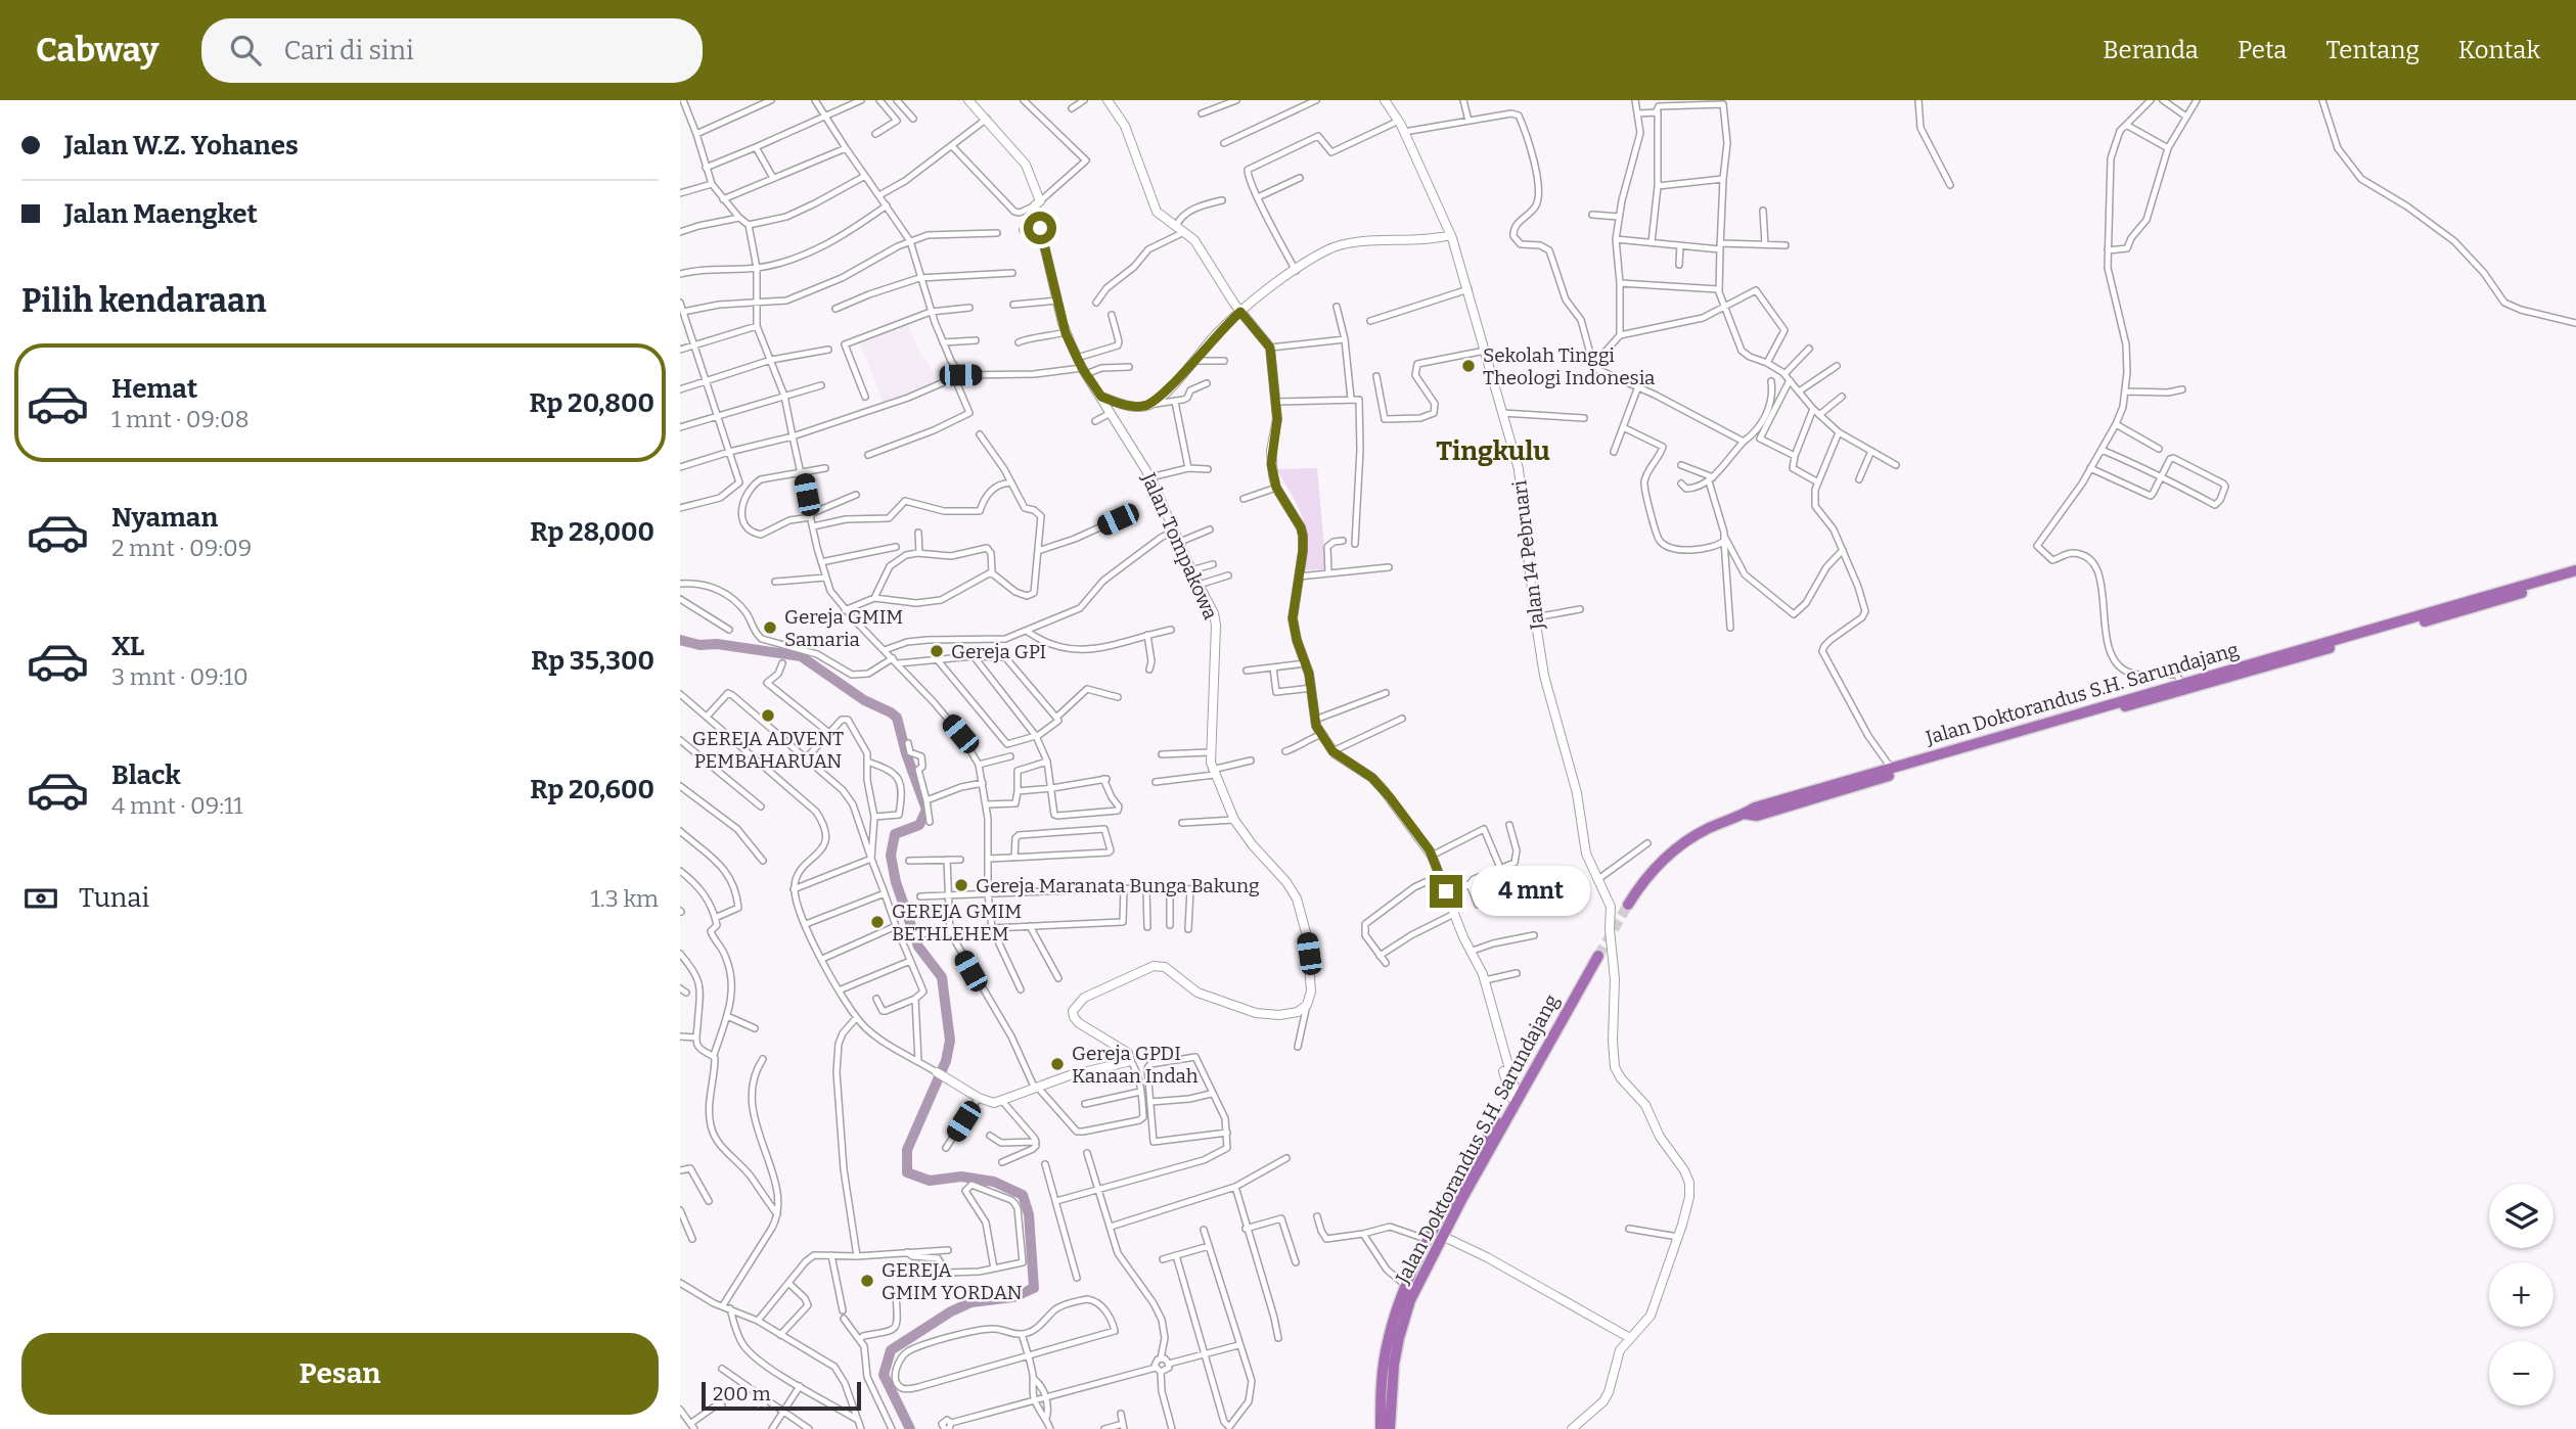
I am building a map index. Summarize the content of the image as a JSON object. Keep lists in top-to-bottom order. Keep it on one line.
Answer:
{"streets":{"highway":["Jalan Doktorandus S.H. Sarundajang"],"street":["Jalan Tompakowa","Jalan 14 Pebruari"]},"districts":["Tingkulu"],"places":["Sekolah Tinggi Theologi Indonesia","Gereja GMIM Samaria","Gereja GPI","GEREJA ADVENT PEMBAHARUAN","Gereja Maranata Bunga Bakung","GEREJA GMIM BETHLEHEM","Gereja GPDI Kanaan Indah","GEREJA GMIM YORDAN"],"scale_bar":"200 m","page":{"header":"Cabway","search":"Cari di sini","nav":["Beranda","Peta","Tentang","Kontak"],"banner":["Jalan W.Z. Yohanes","Jalan Maengket"],"heading":"Pilih kendaraan","list":[{"name":"Hemat","note":"1 mnt · 09:08","value":"Rp 20,800"},{"name":"Nyaman","note":"2 mnt · 09:09","value":"Rp 28,000"},{"name":"XL","note":"3 mnt · 09:10","value":"Rp 35,300"},{"name":"Black","note":"4 mnt · 09:11","value":"Rp 20,600"}],"pay":["Tunai","1.3 km"],"bubble":"4 mnt","map_buttons":["+","−"],"buttons":"Pesan","scale":"200 m"}}
